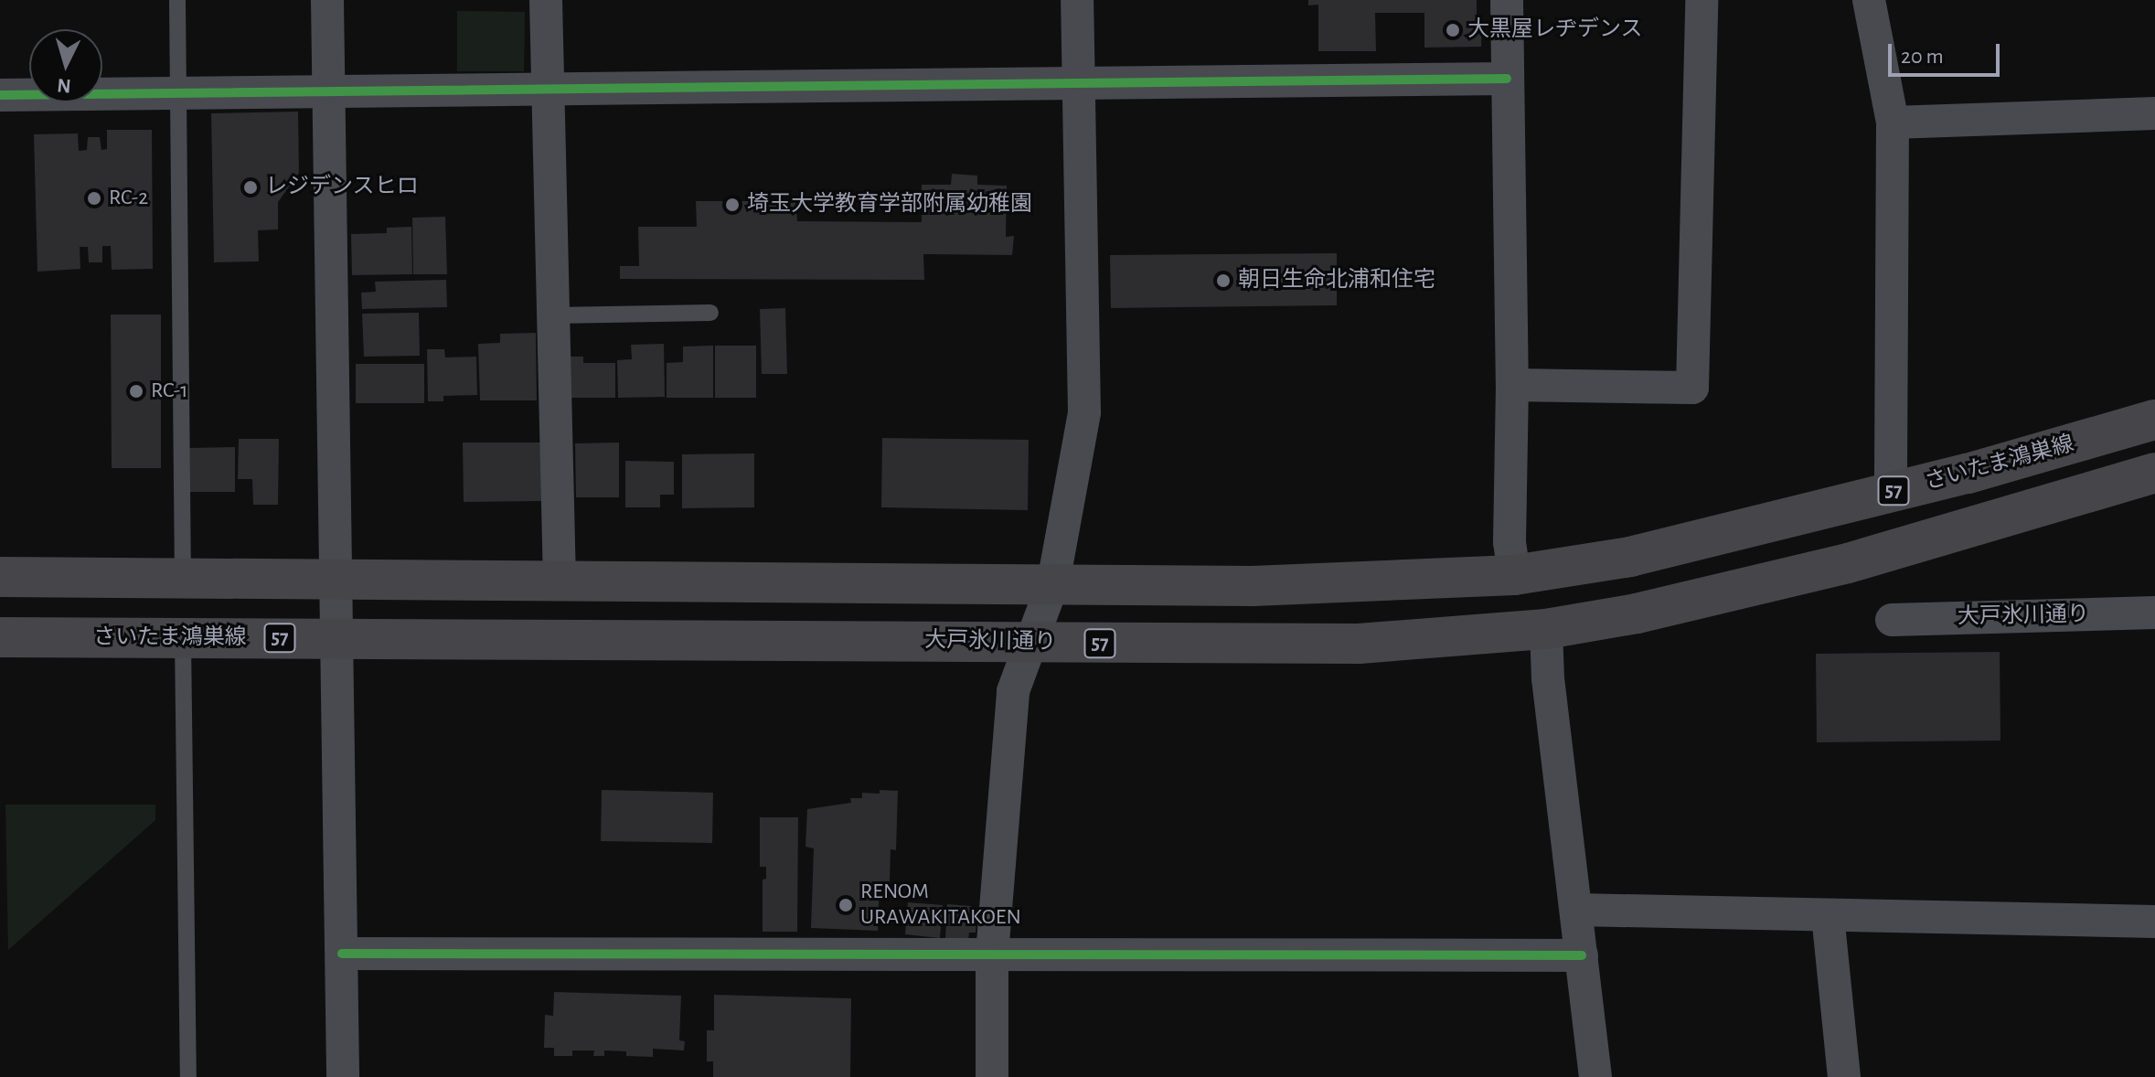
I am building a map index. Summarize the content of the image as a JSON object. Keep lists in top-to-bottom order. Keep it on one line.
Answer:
{"streets":{"main road":["さいたま鴻巣線","57","大戸氷川通り"]},"crossings":[["さいたま鴻巣線","57"],["さいたま鴻巣線","大戸氷川通り"]],"places":["大黒屋レヂデンス","レジデンスヒロ","RC-2","埼玉大学教育学部附属幼稚園","朝日生命北浦和住宅","RC-1","RENOM URAWAKITAKOEN"],"scale_bar":"20 m","north":"bottom"}
